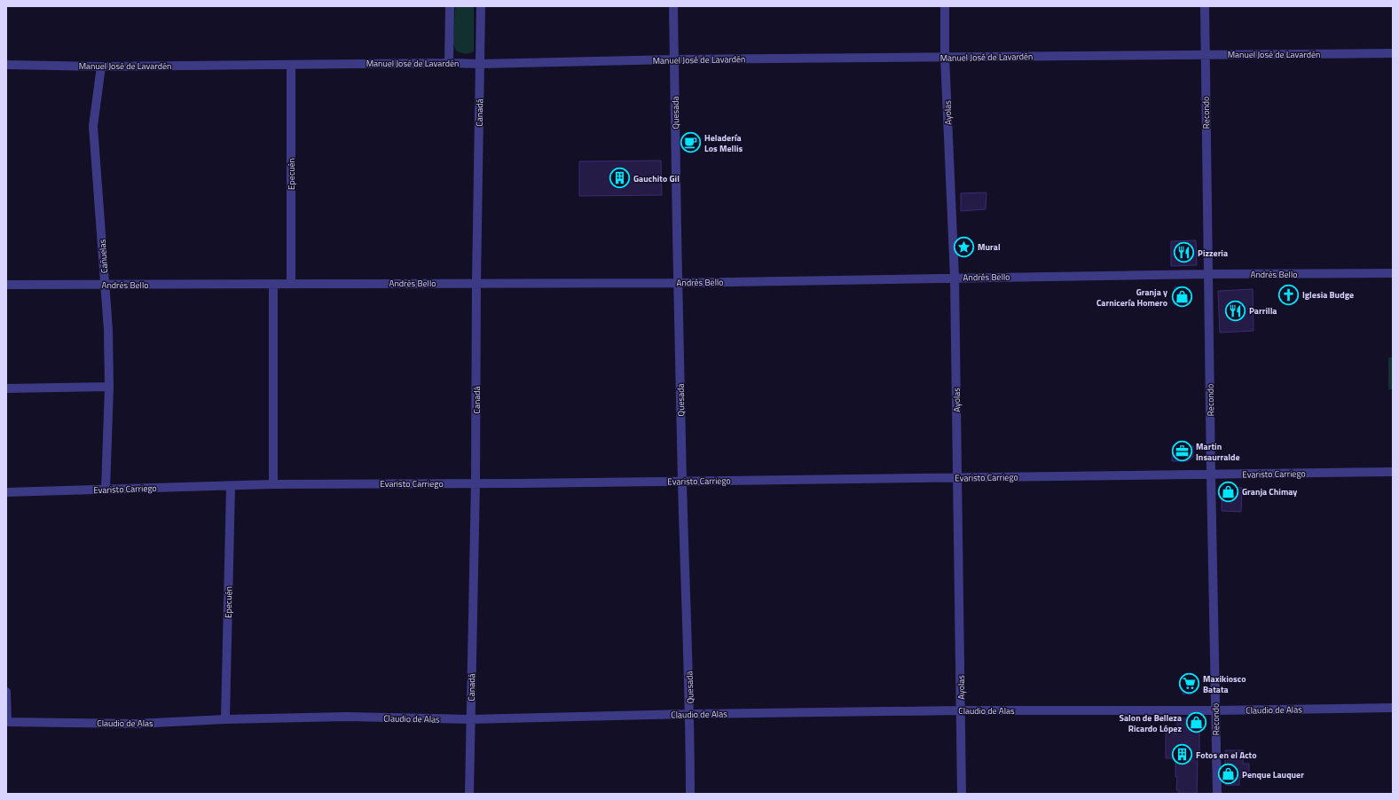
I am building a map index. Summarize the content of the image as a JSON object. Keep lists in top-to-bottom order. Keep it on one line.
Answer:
{"streets":{"street":["Manuel José de Lavardén","Canadá","Quesada","Ayolas","Recondo","Epecuén","Cañuelas","Andrés Bello","Evaristo Carriego","Claudio de Alas"]},"crossings":[["Manuel José de Lavardén","Canadá"],["Manuel José de Lavardén","Quesada"],["Manuel José de Lavardén","Ayolas"],["Manuel José de Lavardén","Recondo"],["Manuel José de Lavardén","Epecuén"],["Manuel José de Lavardén","Cañuelas"],["Canadá","Andrés Bello"],["Canadá","Evaristo Carriego"],["Canadá","Claudio de Alas"],["Quesada","Andrés Bello"],["Quesada","Evaristo Carriego"],["Quesada","Claudio de Alas"],["Ayolas","Andrés Bello"],["Ayolas","Evaristo Carriego"],["Ayolas","Claudio de Alas"],["Recondo","Andrés Bello"],["Recondo","Evaristo Carriego"],["Recondo","Claudio de Alas"],["Epecuén","Andrés Bello"],["Epecuén","Evaristo Carriego"],["Epecuén","Claudio de Alas"],["Cañuelas","Andrés Bello"],["Cañuelas","Evaristo Carriego"]],"places":{"cafe":["Heladería Los Mellis"],"building":["Gauchito Gil","Fotos en el Acto"],"place":["Mural"],"restaurant":["Pizzeria","Parrilla"],"church":["Iglesia Budge"],"shop":["Granja y Carnicería Homero","Granja Chimay","Salon de Belleza Ricardo López","Penque Lauquer"],"office":["Martin Insaurralde"],"supermarket":["Maxikiosco Batata"]}}
